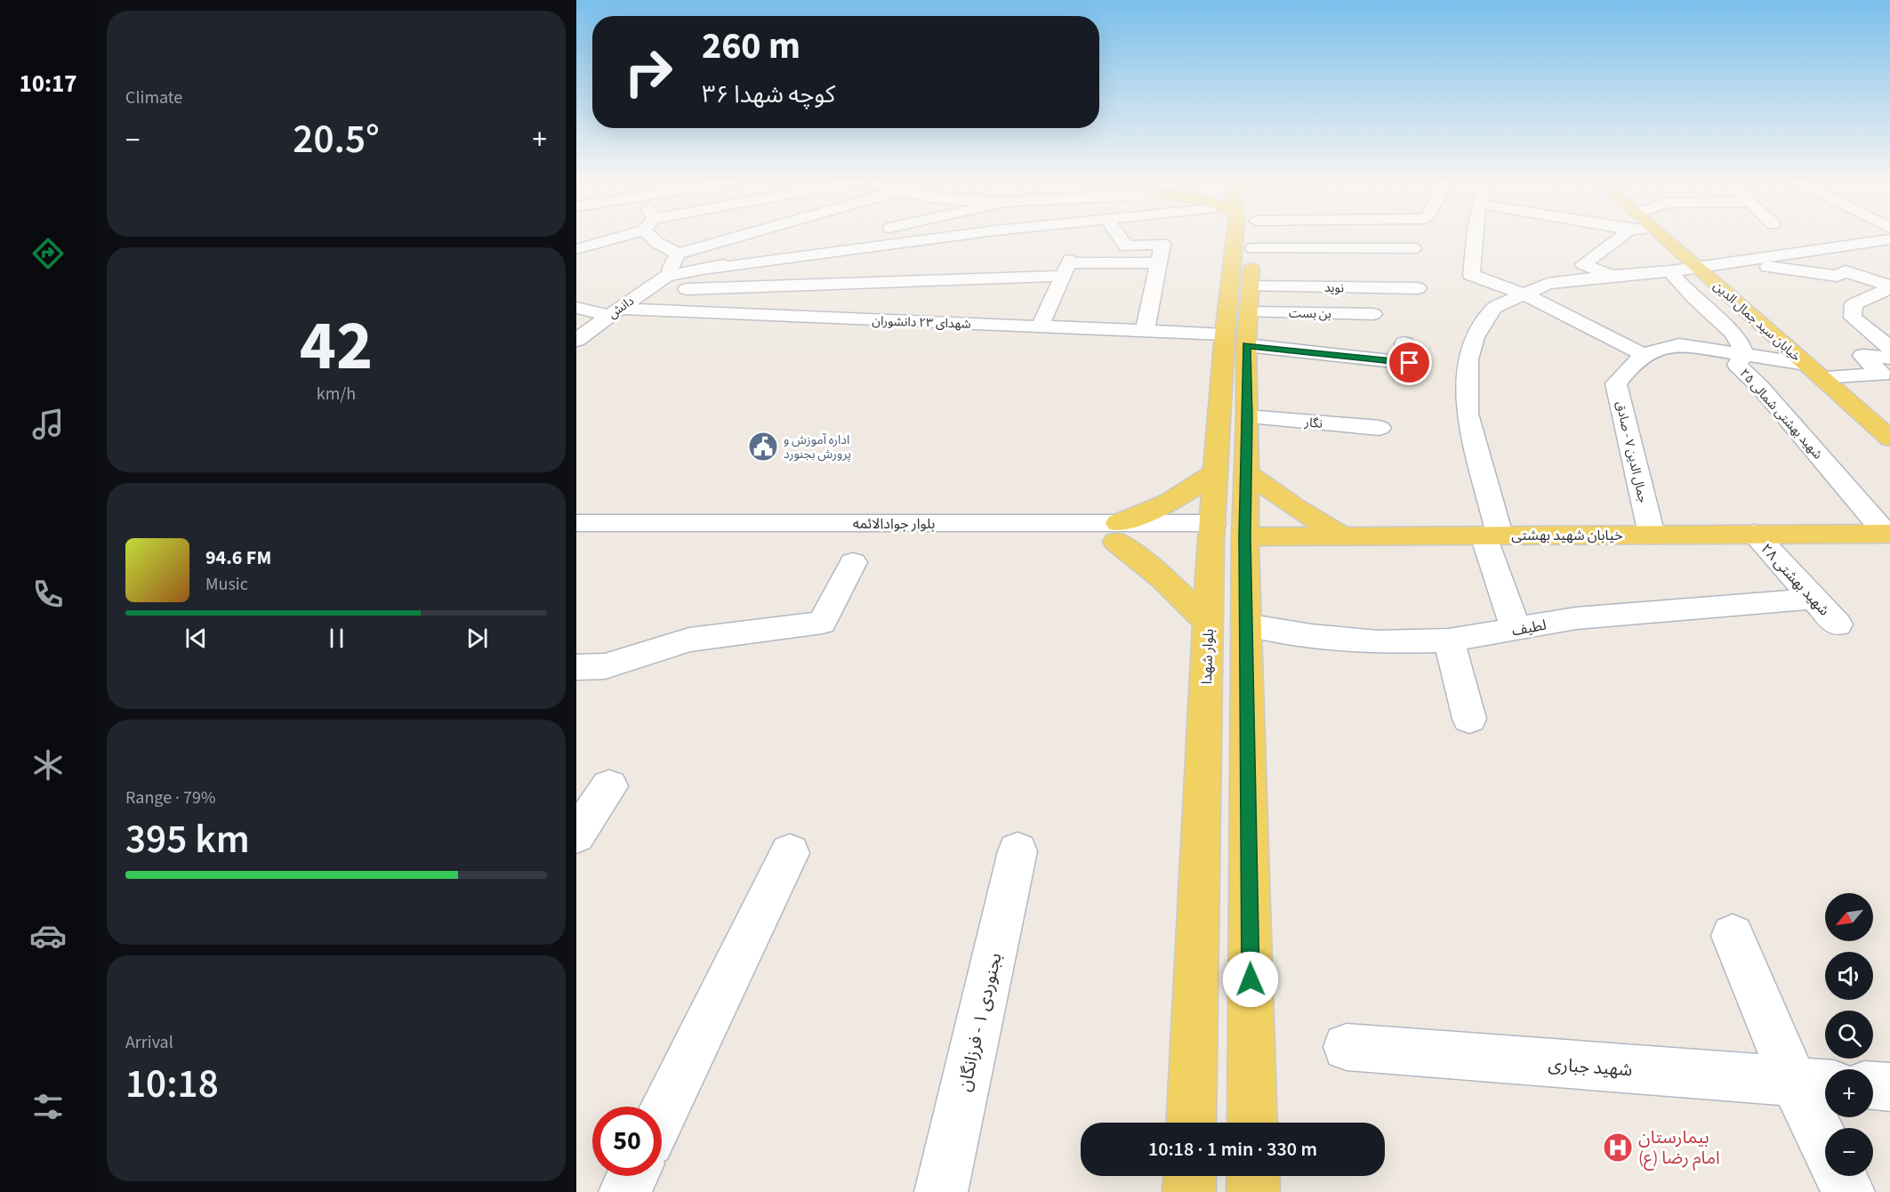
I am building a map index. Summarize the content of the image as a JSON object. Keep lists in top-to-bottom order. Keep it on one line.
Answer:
{"streets":{"main road":["خیابان سید جمال الدین","خیابان شهید بهشتی","بلوار شهدا"],"street":["نوید","دانش","بن بست","شهدای ۲۳ دانشوران","۲۵ شهید بهشتی شمالی","نگار","جمال الدین ۷ - صادق","بلوار جوادالائمه","شهید بهشتی ۲۸","لطیف","بجنوردی ۱ - فرزانگان","شهید جباری"]},"crossings":[["نوید","بن بست"],["نوید","بلوار شهدا"],["دانش","شهدای ۲۳ دانشوران"],["بن بست","بلوار شهدا"],["خیابان سید جمال الدین","جمال الدین ۷ - صادق"],["شهدای ۲۳ دانشوران","بلوار شهدا"],["۲۵ شهید بهشتی شمالی","جمال الدین ۷ - صادق"],["۲۵ شهید بهشتی شمالی","خیابان شهید بهشتی"],["نگار","بلوار شهدا"],["جمال الدین ۷ - صادق","خیابان شهید بهشتی"],["بلوار جوادالائمه","خیابان شهید بهشتی"],["بلوار جوادالائمه","بلوار شهدا"],["خیابان شهید بهشتی","شهید بهشتی ۲۸"],["خیابان شهید بهشتی","بلوار شهدا"],["شهید بهشتی ۲۸","لطیف"],["لطیف","بلوار شهدا"]],"places":{"public building":["اداره آموزش و پرورش بجنورد"],"hospital":["بیمارستان امام رضا (ع)"]},"north":"bottom left","page":{"tabs":"10:17","tile":["Climate",["42","km/h"],["Range · 79%","395 km"],["Arrival","10:18"]],"turn":["260 m","کوچه شهدا ۳۶"],"heat":["−","20.5°","+"],"song":["94.6 FM","Music"],"map_buttons":["+","−"],"limit":"50","trip":"10:18 · 1 min · 330 m"}}
